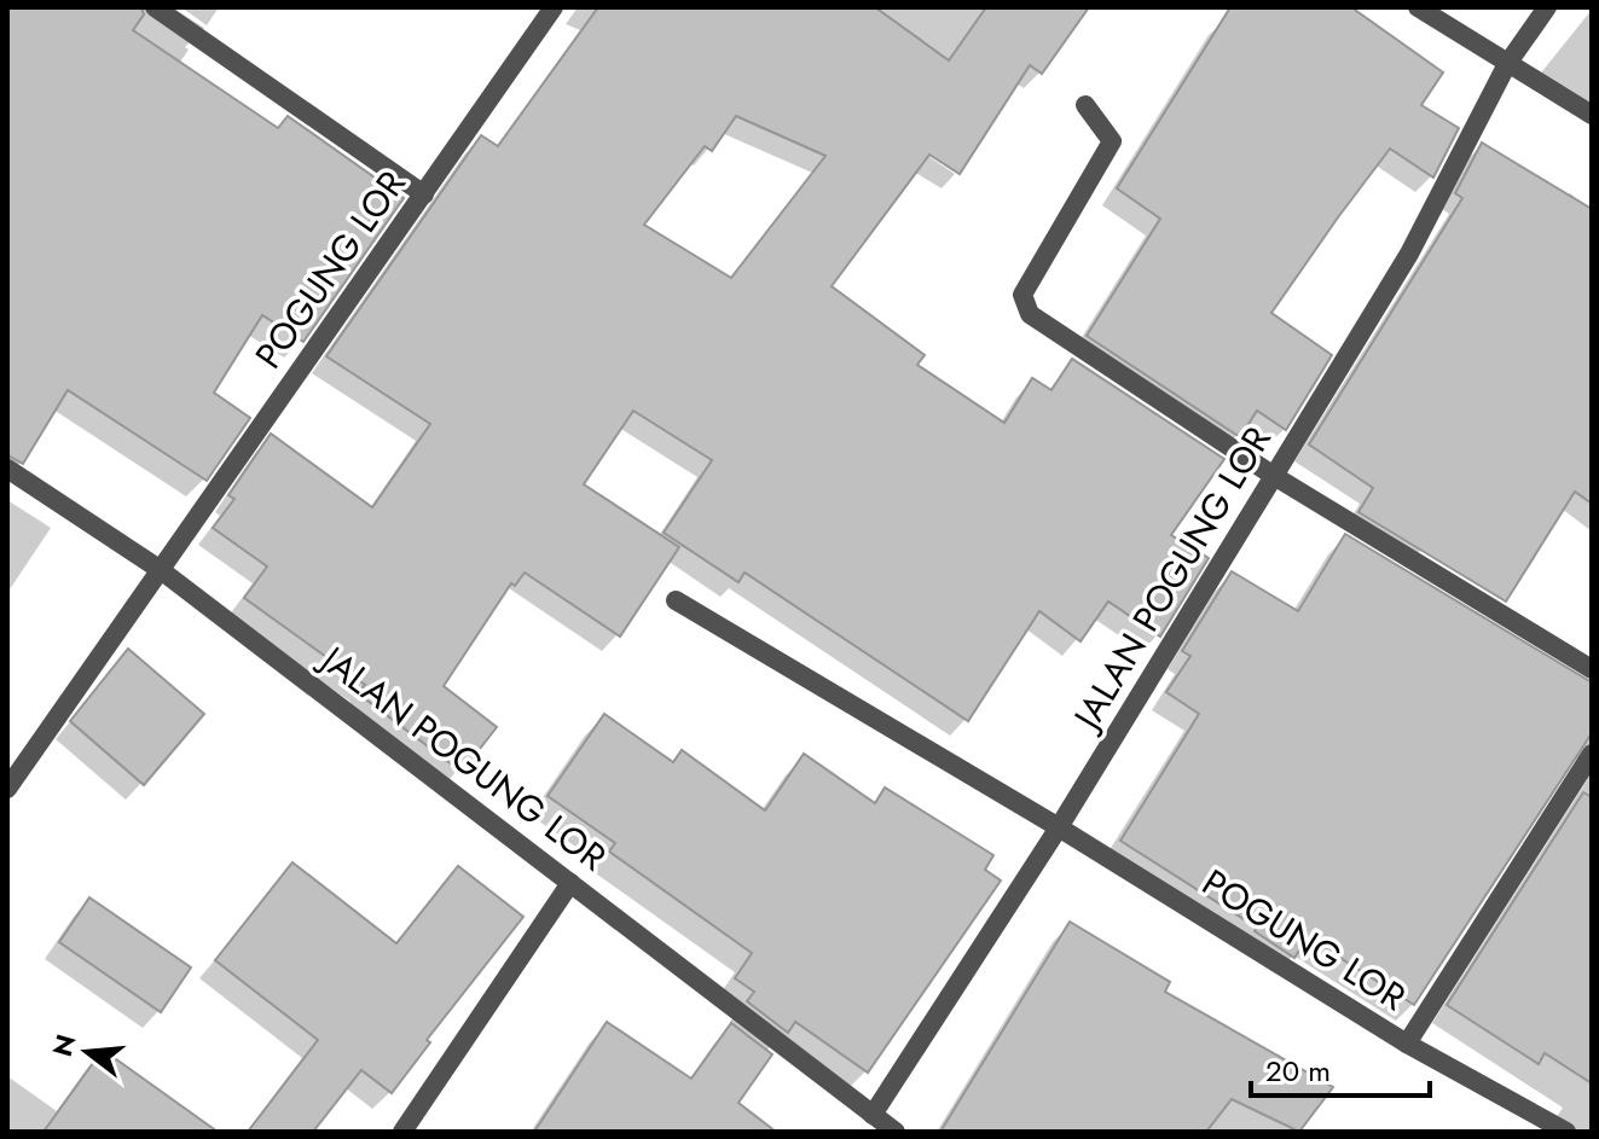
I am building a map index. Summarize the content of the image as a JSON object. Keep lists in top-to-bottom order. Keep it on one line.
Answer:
{"streets":{"street":["POGUNG LOR","JALAN POGUNG LOR"]},"crossings":[["POGUNG LOR","JALAN POGUNG LOR"]],"scale_bar":"20 m","north":"left"}
